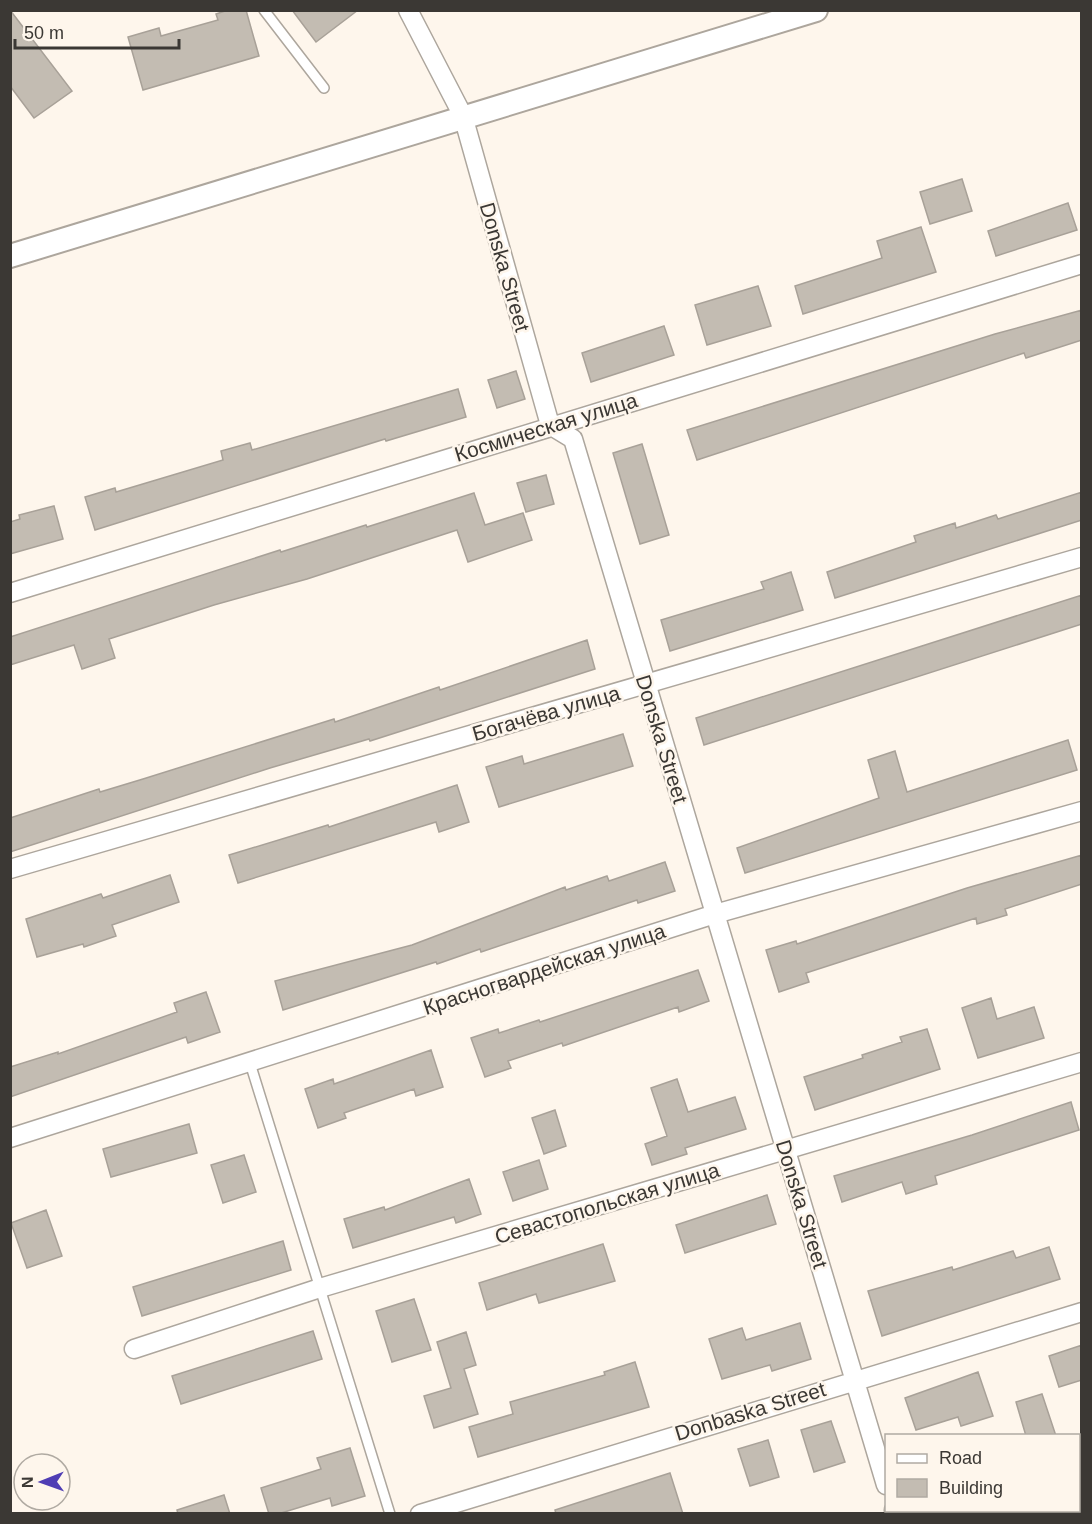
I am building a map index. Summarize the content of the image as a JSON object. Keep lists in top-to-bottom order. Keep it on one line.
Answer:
{"streets":{"street":["Donska Street","Космическая улица","Богачёва улица","Красногвардейская улица","Севастопольская улица","Donbaska Street"]},"crossings":[["Donska Street","Космическая улица"],["Donska Street","Богачёва улица"],["Donska Street","Красногвардейская улица"],["Donska Street","Севастопольская улица"],["Donska Street","Donbaska Street"]],"legend":["Road","Building"],"scale_bar":"50 m","north":"left"}
